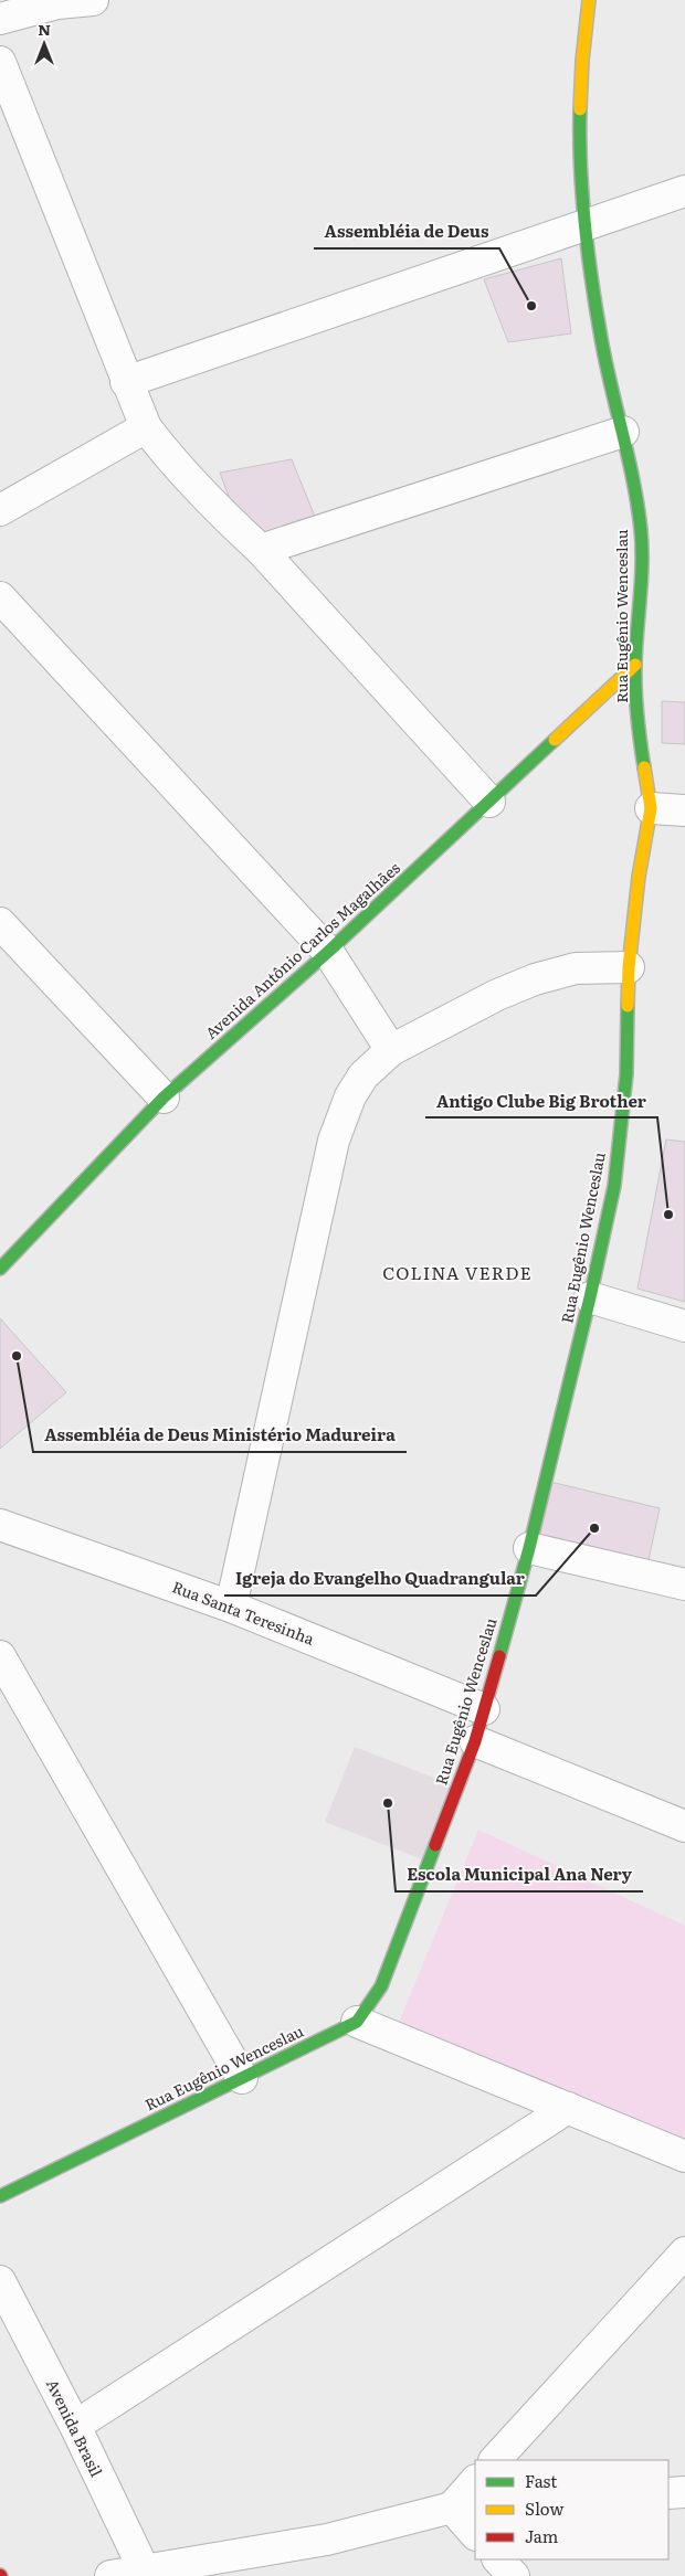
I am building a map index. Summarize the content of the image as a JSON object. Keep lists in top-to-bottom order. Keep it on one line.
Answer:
{"streets":{"street":["Rua Eugênio Wenceslau","Avenida Antônio Carlos Magalhães","Rua Santa Teresinha","Avenida Brasil"]},"crossings":[["Rua Eugênio Wenceslau","Avenida Antônio Carlos Magalhães"],["Rua Eugênio Wenceslau","Rua Santa Teresinha"]],"districts":["COLINA VERDE"],"places":["Assembléia de Deus","Antigo Clube Big Brother","Assembléia de Deus Ministério Madureira","Igreja do Evangelho Quadrangular","Escola Municipal Ana Nery"],"legend":["Fast","Slow","Jam"],"north":"top"}
